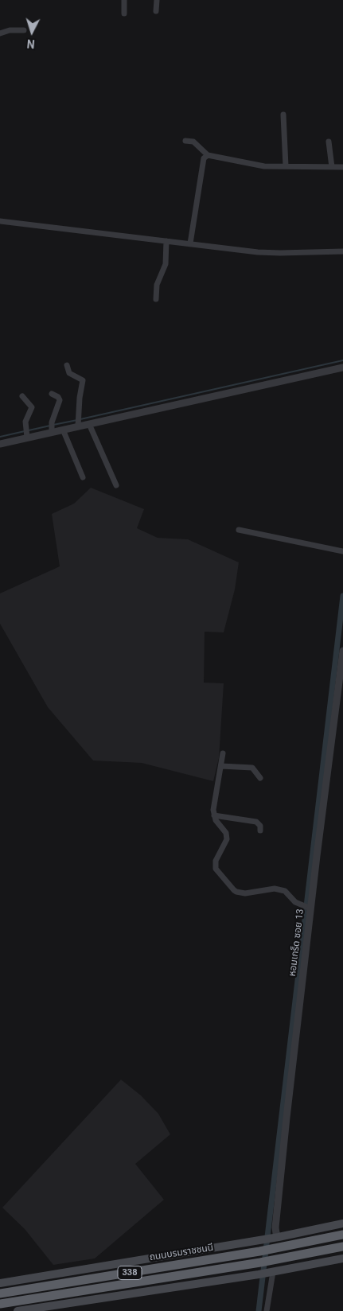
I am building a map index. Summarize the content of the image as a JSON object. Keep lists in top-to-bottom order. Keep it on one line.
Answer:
{"streets":{"highway":["ถนนบรมราชชนนี","338"],"street":["หอมเกร็ด ซอย 13"]},"north":"bottom"}
